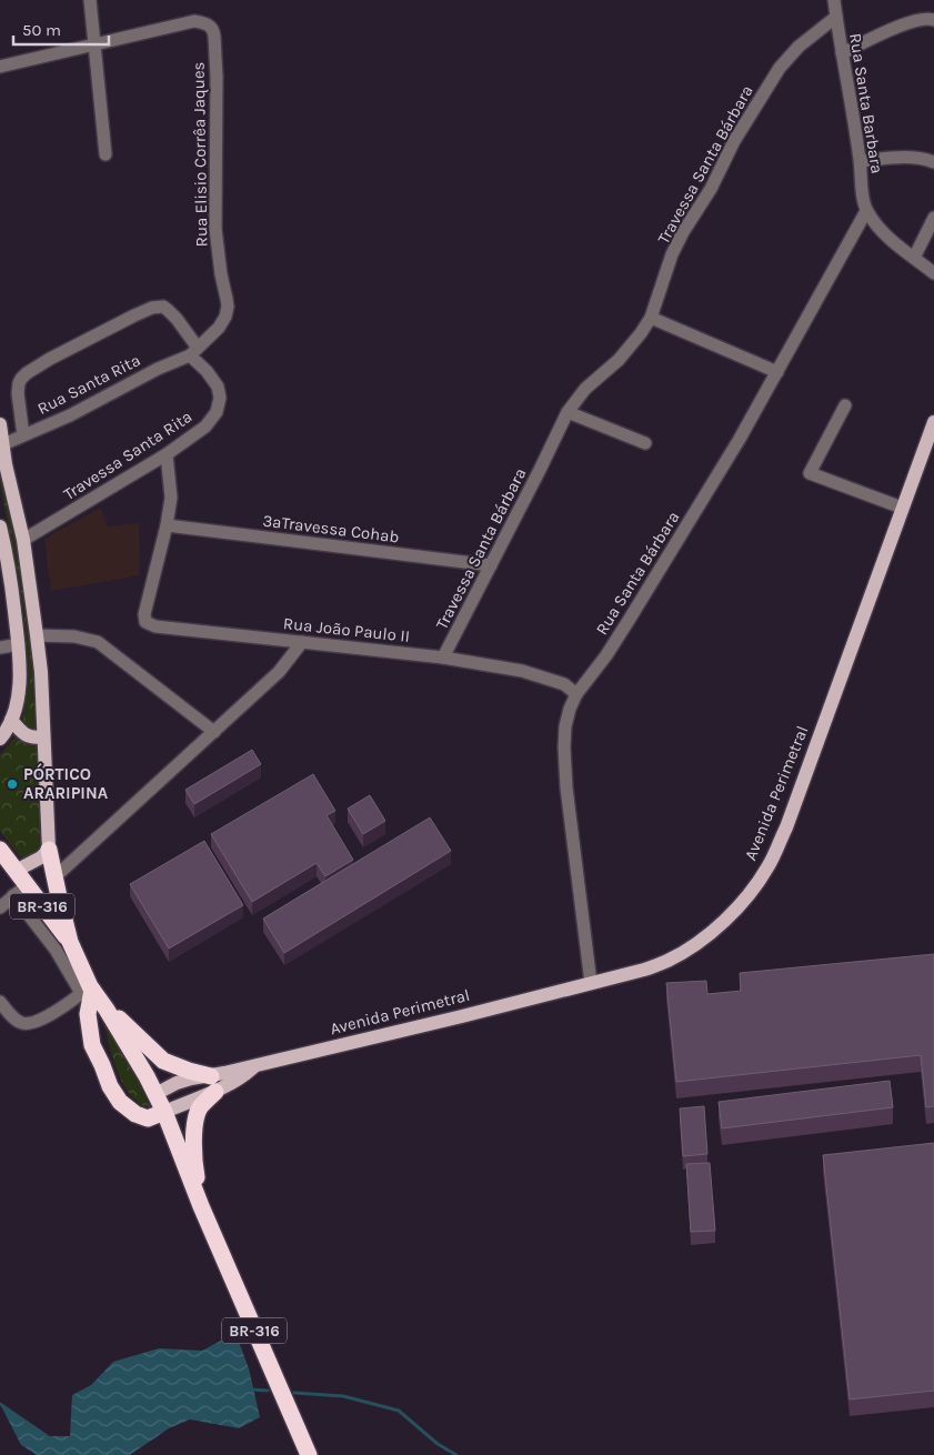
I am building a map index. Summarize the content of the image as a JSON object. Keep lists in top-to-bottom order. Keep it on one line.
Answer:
{"streets":{"highway":["BR-316"],"main road":["Avenida Perimetral"],"street":["Rua Santa Barbara","Rua Elisio Corrêa Jaques","Travessa Santa Bárbara","Rua Santa Rita","Travessa Santa Rita","3ªTravessa Cohab","Rua Santa Bárbara","Rua João Paulo II"]},"crossings":[["Rua Santa Barbara","Travessa Santa Bárbara"],["Rua Santa Barbara","Rua Santa Bárbara"],["Rua Elisio Corrêa Jaques","Rua Santa Rita"],["Rua Elisio Corrêa Jaques","Travessa Santa Rita"],["Travessa Santa Bárbara","3ªTravessa Cohab"],["Travessa Santa Bárbara","Rua João Paulo II"],["Rua Santa Rita","Travessa Santa Rita"],["3ªTravessa Cohab","Rua João Paulo II"],["Rua Santa Bárbara","Rua João Paulo II"],["Rua Santa Bárbara","Avenida Perimetral"]],"places":["PÓRTICO ARARIPINA"],"scale_bar":"50 m"}
